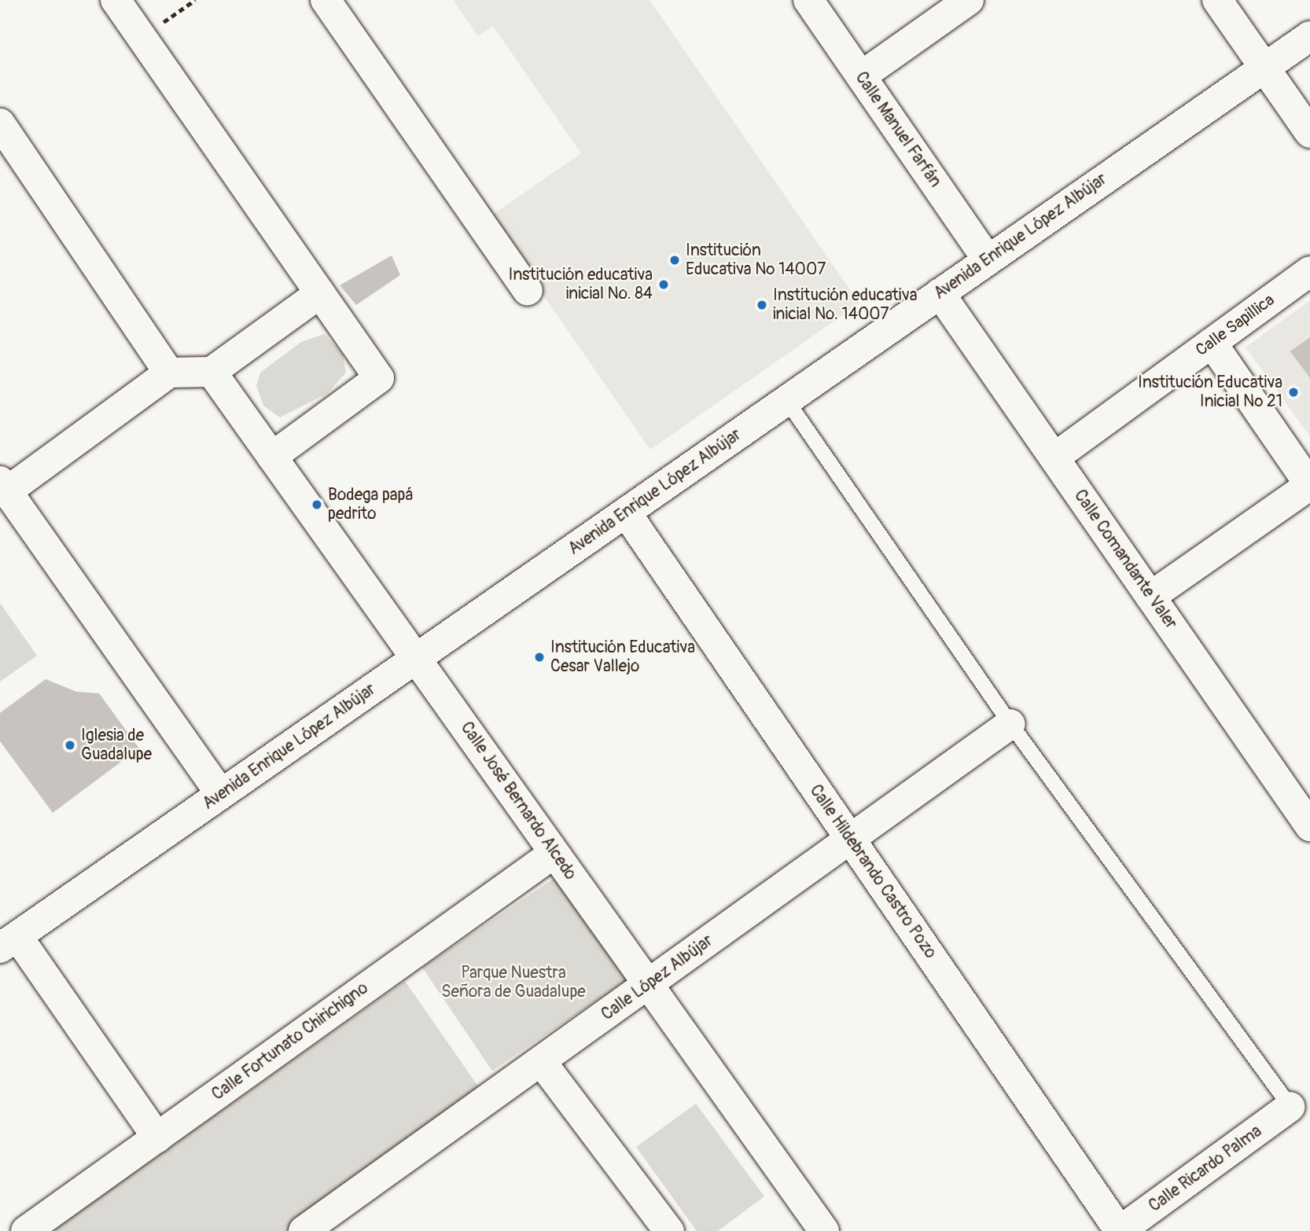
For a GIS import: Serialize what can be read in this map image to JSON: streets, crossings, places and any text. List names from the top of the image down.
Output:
{
  "streets": {
    "street": [
      "Calle Manuel Farfán",
      "Avenida Enrique López Albújar",
      "Calle Sapillica",
      "Calle Comandante Valer",
      "Calle José Bernardo Alcedo",
      "Calle Hildebrando Castro Pozo",
      "Calle López Albújar",
      "Calle Fortunato Chirichigno",
      "Calle Ricardo Palma"
    ]
  },
  "crossings": [
    ["Calle Manuel Farfán", "Avenida Enrique López Albújar"],
    ["Avenida Enrique López Albújar", "Calle Comandante Valer"],
    ["Avenida Enrique López Albújar", "Calle José Bernardo Alcedo"],
    ["Avenida Enrique López Albújar", "Calle Hildebrando Castro Pozo"],
    ["Calle Sapillica", "Calle Comandante Valer"],
    ["Calle José Bernardo Alcedo", "Calle López Albújar"],
    ["Calle José Bernardo Alcedo", "Calle Fortunato Chirichigno"],
    ["Calle Hildebrando Castro Pozo", "Calle López Albújar"],
    ["Calle Hildebrando Castro Pozo", "Calle Ricardo Palma"]
  ],
  "parks": ["Parque Nuestra Señora de Guadalupe"],
  "places": [
    "Institución Educativa Nº 14007",
    "Institución educativa inicial No. 84",
    "Institución educativa inicial No. 14007",
    "Institución Educativa Inicial Nº 21",
    "Bodega papá pedrito",
    "Institución Educativa Cesar Vallejo",
    "Iglesia de Guadalupe"
  ]
}
